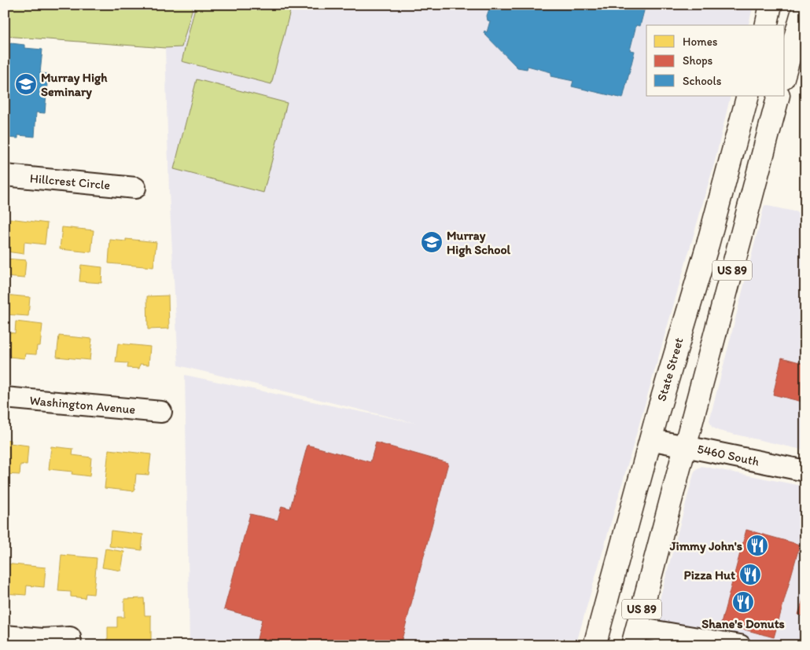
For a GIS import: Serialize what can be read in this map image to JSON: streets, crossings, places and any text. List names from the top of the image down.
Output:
{
  "streets": {
    "main road": ["US 89", "State Street"],
    "street": ["Hillcrest Circle", "Washington Avenue", "5460 South"]
  },
  "crossings": [
    ["US 89", "5460 South"],
    ["State Street", "5460 South"]
  ],
  "places": {
    "school or university": ["Murray High Seminary", "Murray High School"],
    "restaurant": ["Jimmy John's", "Pizza Hut", "Shane's Donuts"]
  },
  "legend": ["Homes", "Shops", "Schools"]
}
